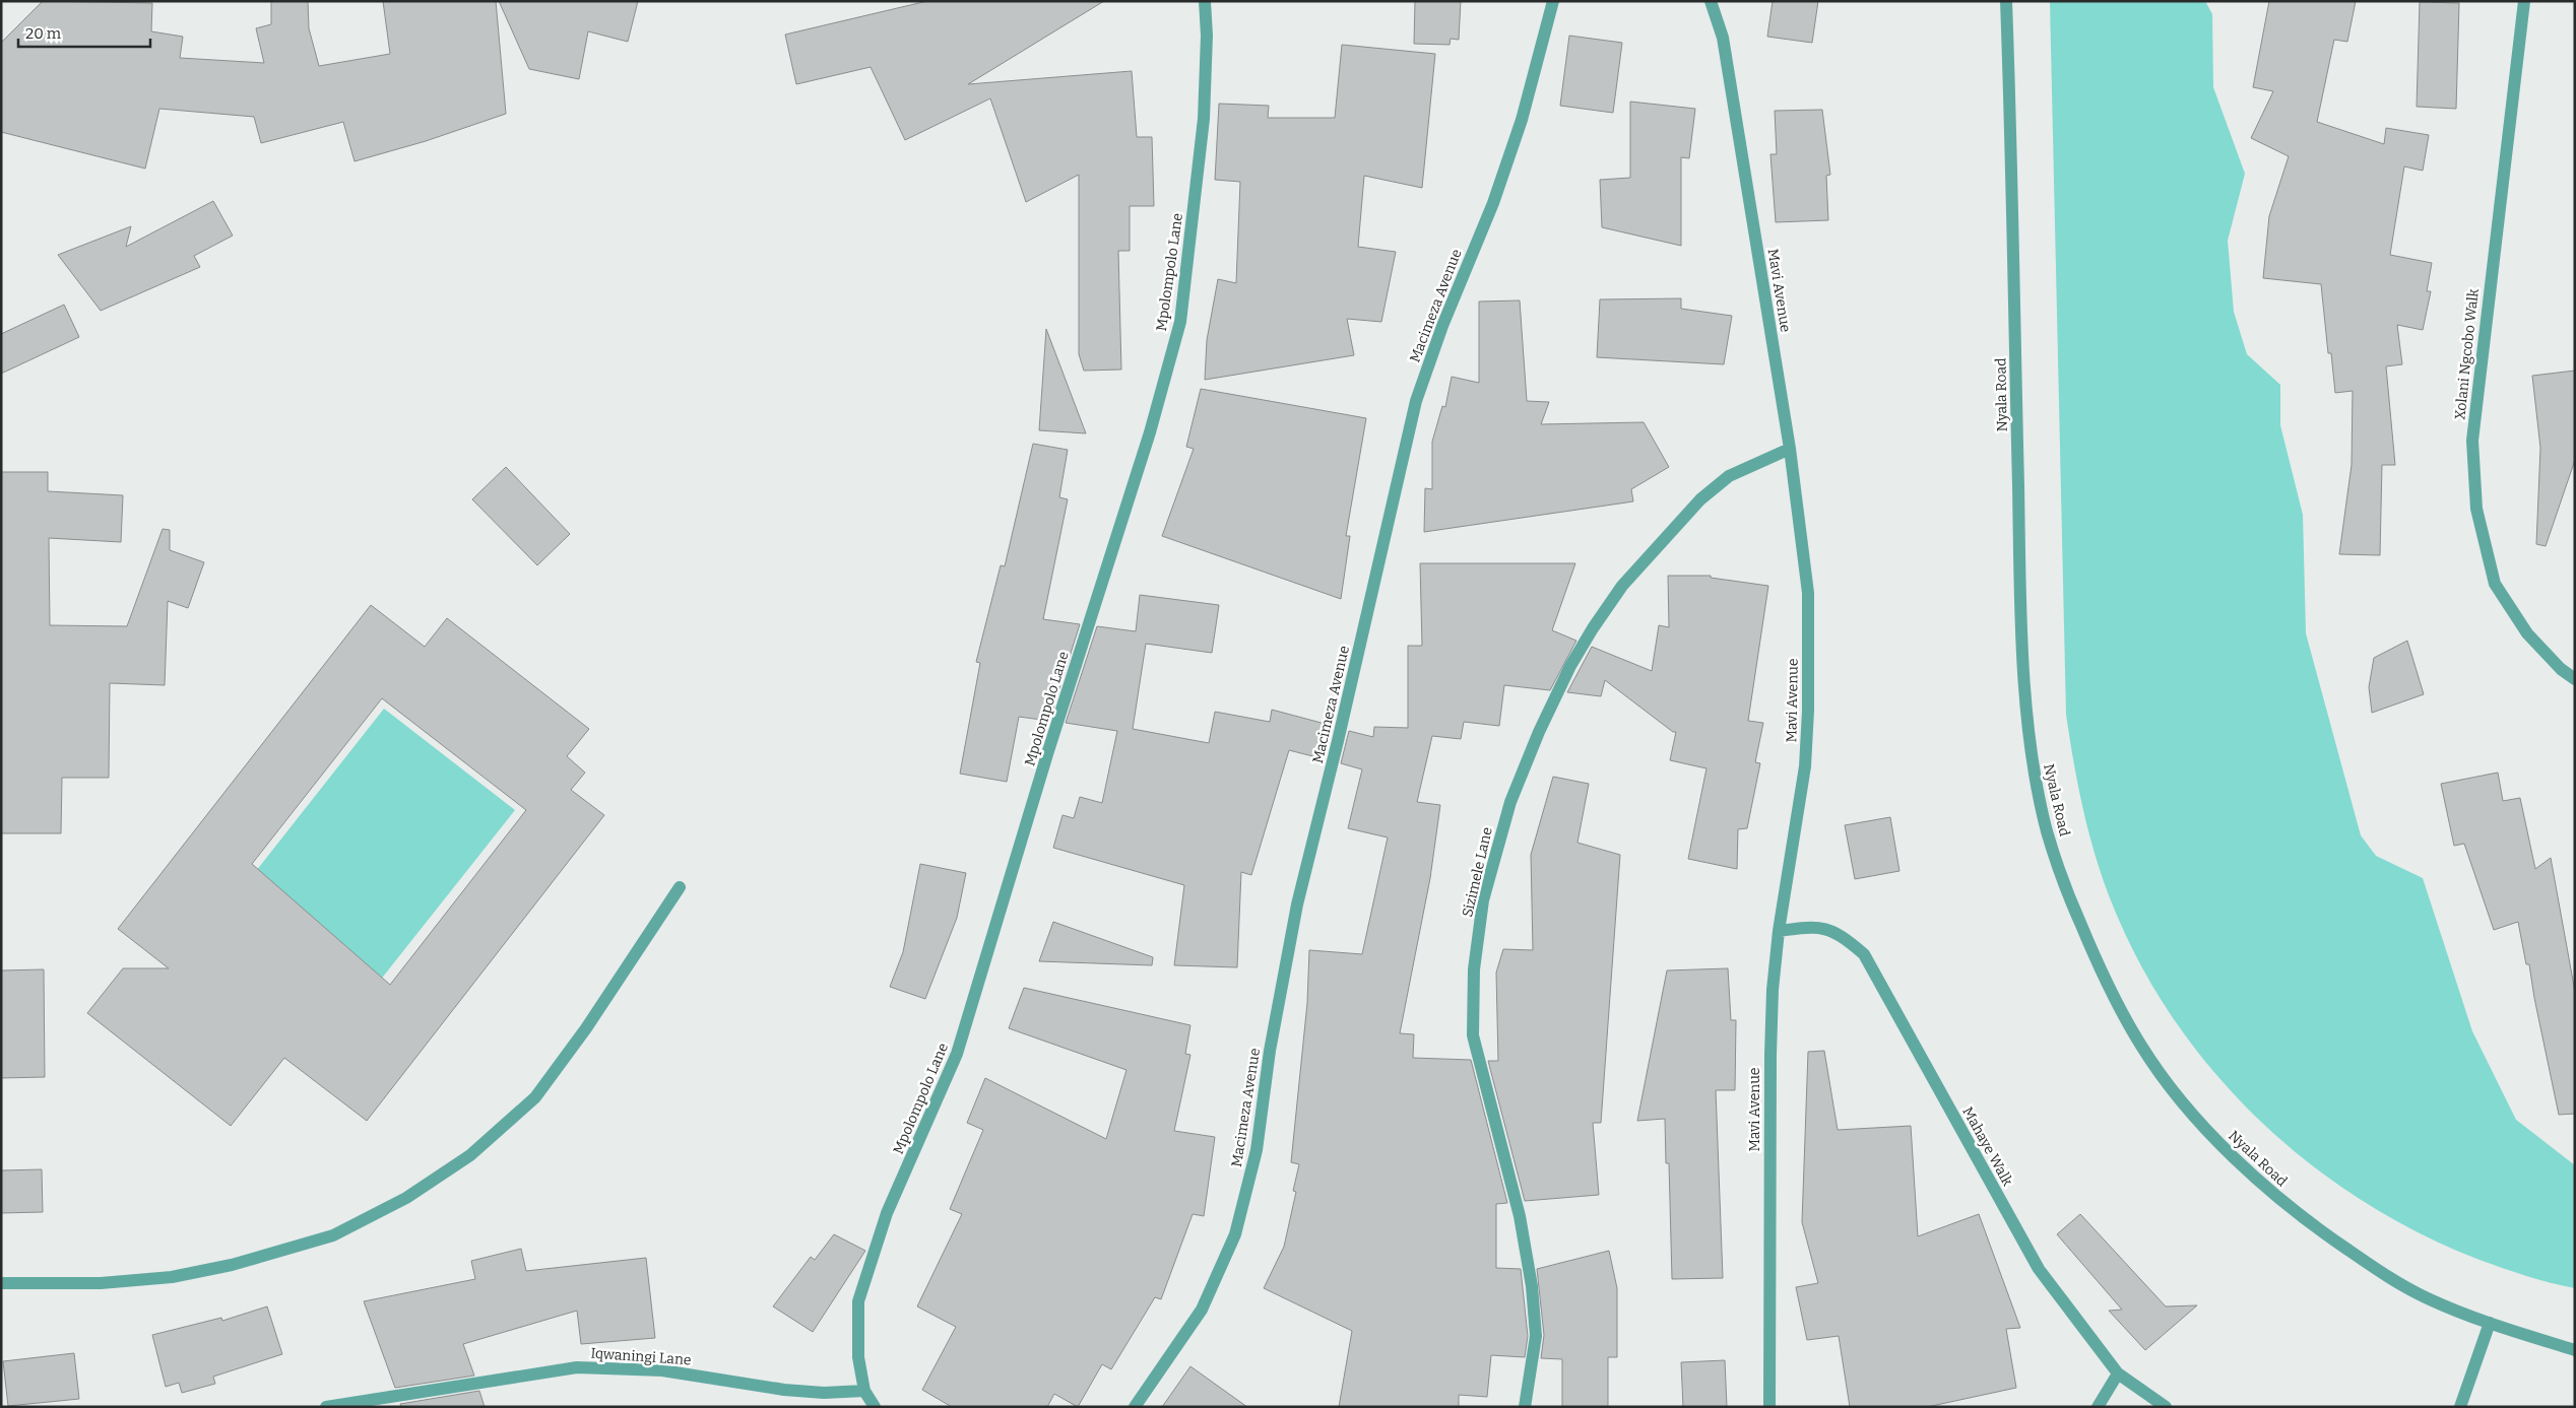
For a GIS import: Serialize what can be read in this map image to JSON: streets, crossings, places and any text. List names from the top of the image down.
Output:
{
  "streets": {
    "street": [
      "Mpolompolo Lane",
      "Mavi Avenue",
      "Macimeza Avenue",
      "Xolani Ngcobo Walk",
      "Nyala Road",
      "Sizimele Lane",
      "Mahaye Walk",
      "Iqwaningi Lane"
    ]
  },
  "crossings": [
    ["Mpolompolo Lane", "Iqwaningi Lane"],
    ["Mavi Avenue", "Sizimele Lane"],
    ["Mavi Avenue", "Mahaye Walk"]
  ],
  "scale_bar": "20 m"
}
